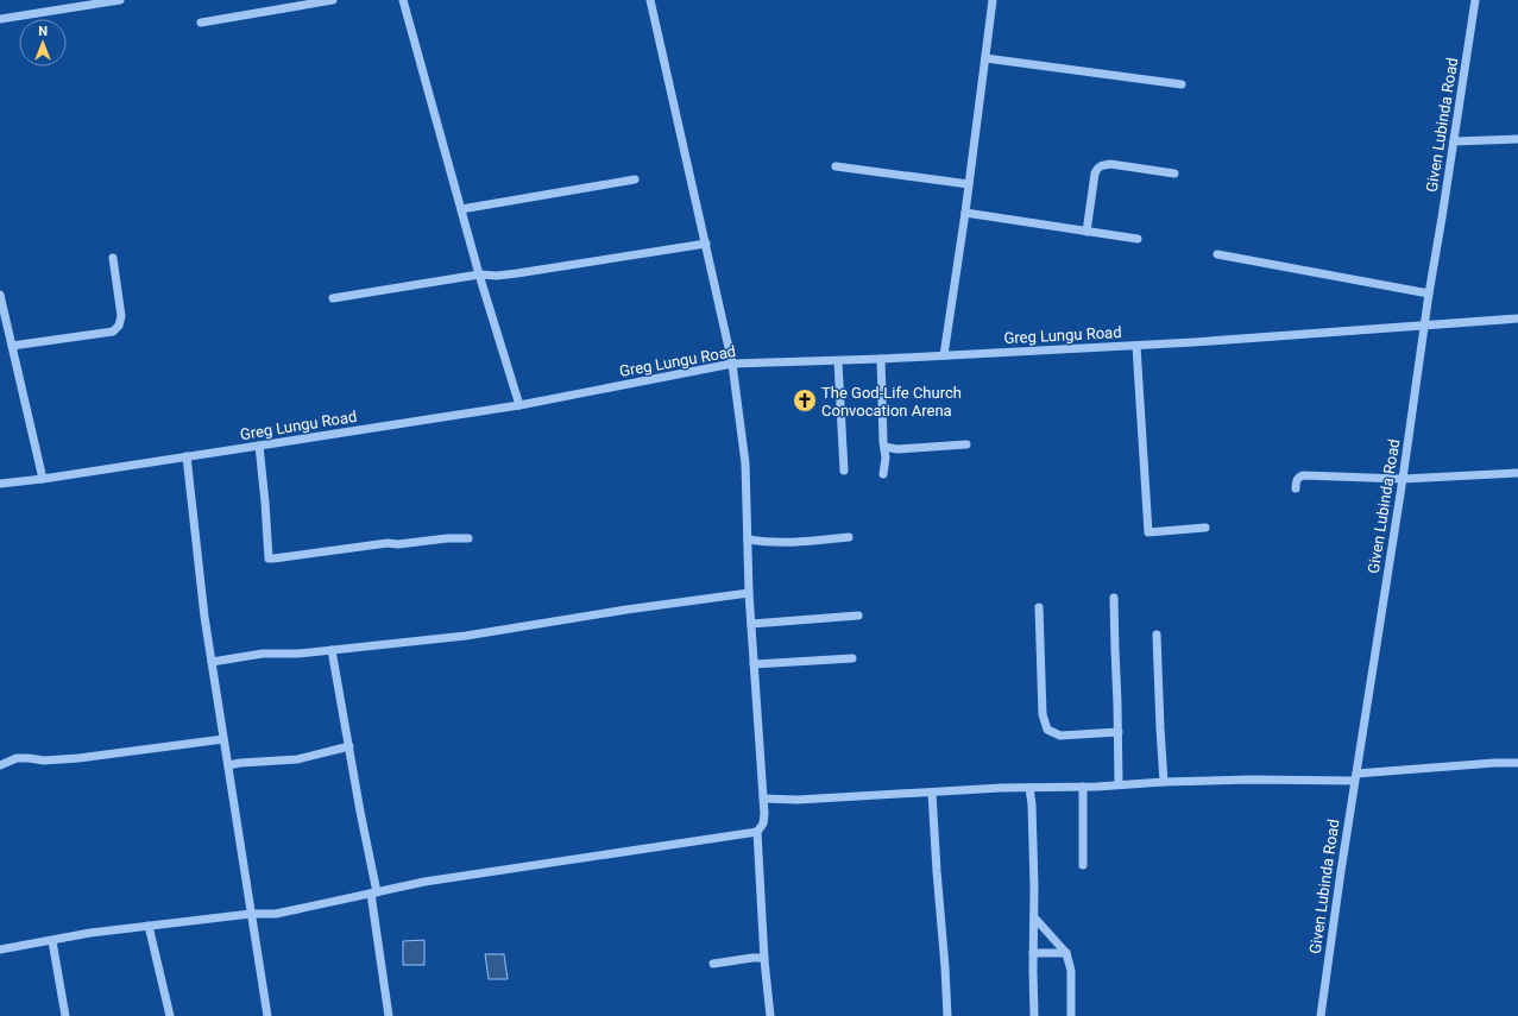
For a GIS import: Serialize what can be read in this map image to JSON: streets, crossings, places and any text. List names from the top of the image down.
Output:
{
  "streets": {
    "street": ["Given Lubinda Road", "Greg Lungu Road"]
  },
  "crossings": [
    ["Given Lubinda Road", "Greg Lungu Road"]
  ],
  "places": {
    "church": ["The God-Life Church Convocation Arena"]
  },
  "north": "top"
}
